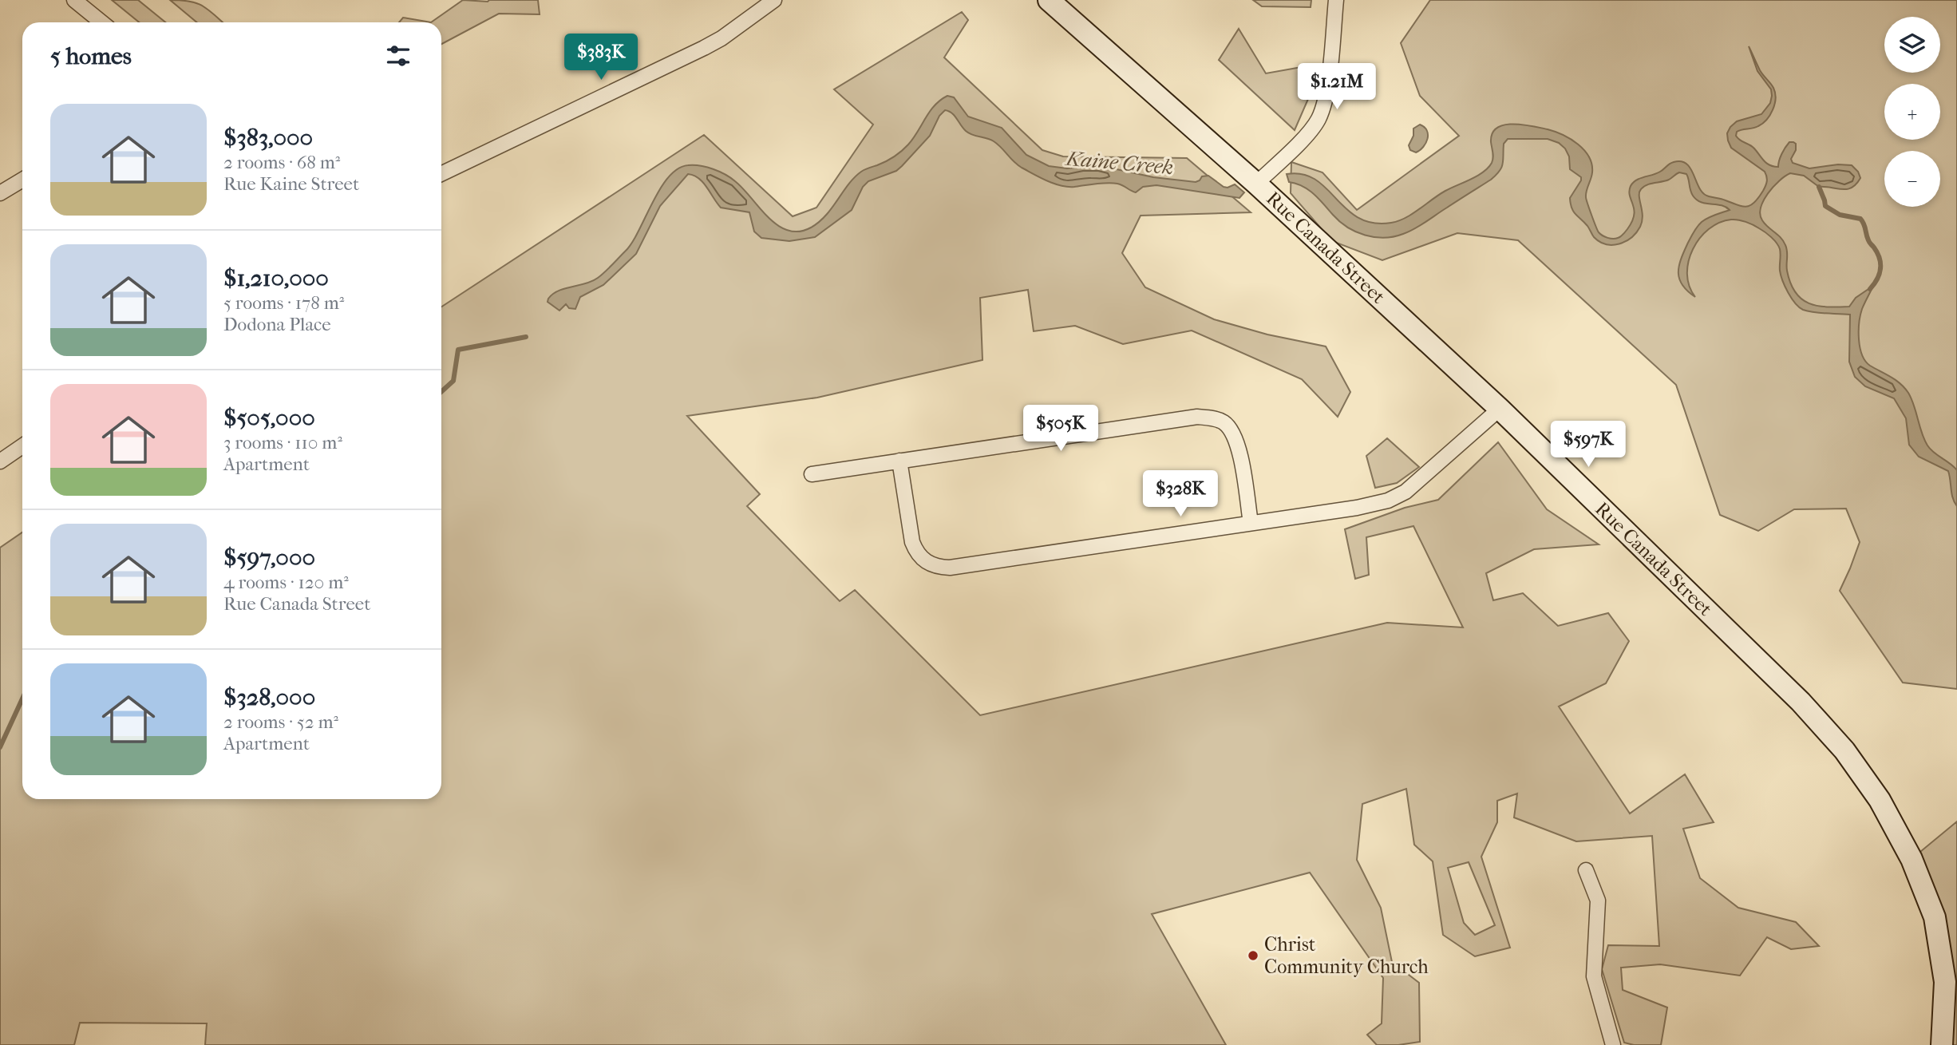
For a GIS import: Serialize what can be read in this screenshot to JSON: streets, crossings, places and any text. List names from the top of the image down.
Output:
{
  "streets": {
    "main road": ["Rue Canada Street"]
  },
  "water": ["Kaine Creek"],
  "places": ["Christ Community Church"],
  "page": {
    "map_buttons": ["+", "−"],
    "heading": "5 homes",
    "price": [
      "$383K",
      "$1.21M",
      "$505K",
      "$597K",
      "$328K"
    ],
    "list": [
      {
        "name": "$383,000",
        "note": "2 rooms · 68 m² · Rue Kaine Street"
      },
      {
        "name": "$1,210,000",
        "note": "5 rooms · 178 m² · Dodona Place"
      },
      {
        "name": "$505,000",
        "note": "3 rooms · 110 m² · Apartment"
      },
      {
        "name": "$597,000",
        "note": "4 rooms · 120 m² · Rue Canada Street"
      },
      {
        "name": "$328,000",
        "note": "2 rooms · 52 m² · Apartment"
      }
    ]
  }
}
